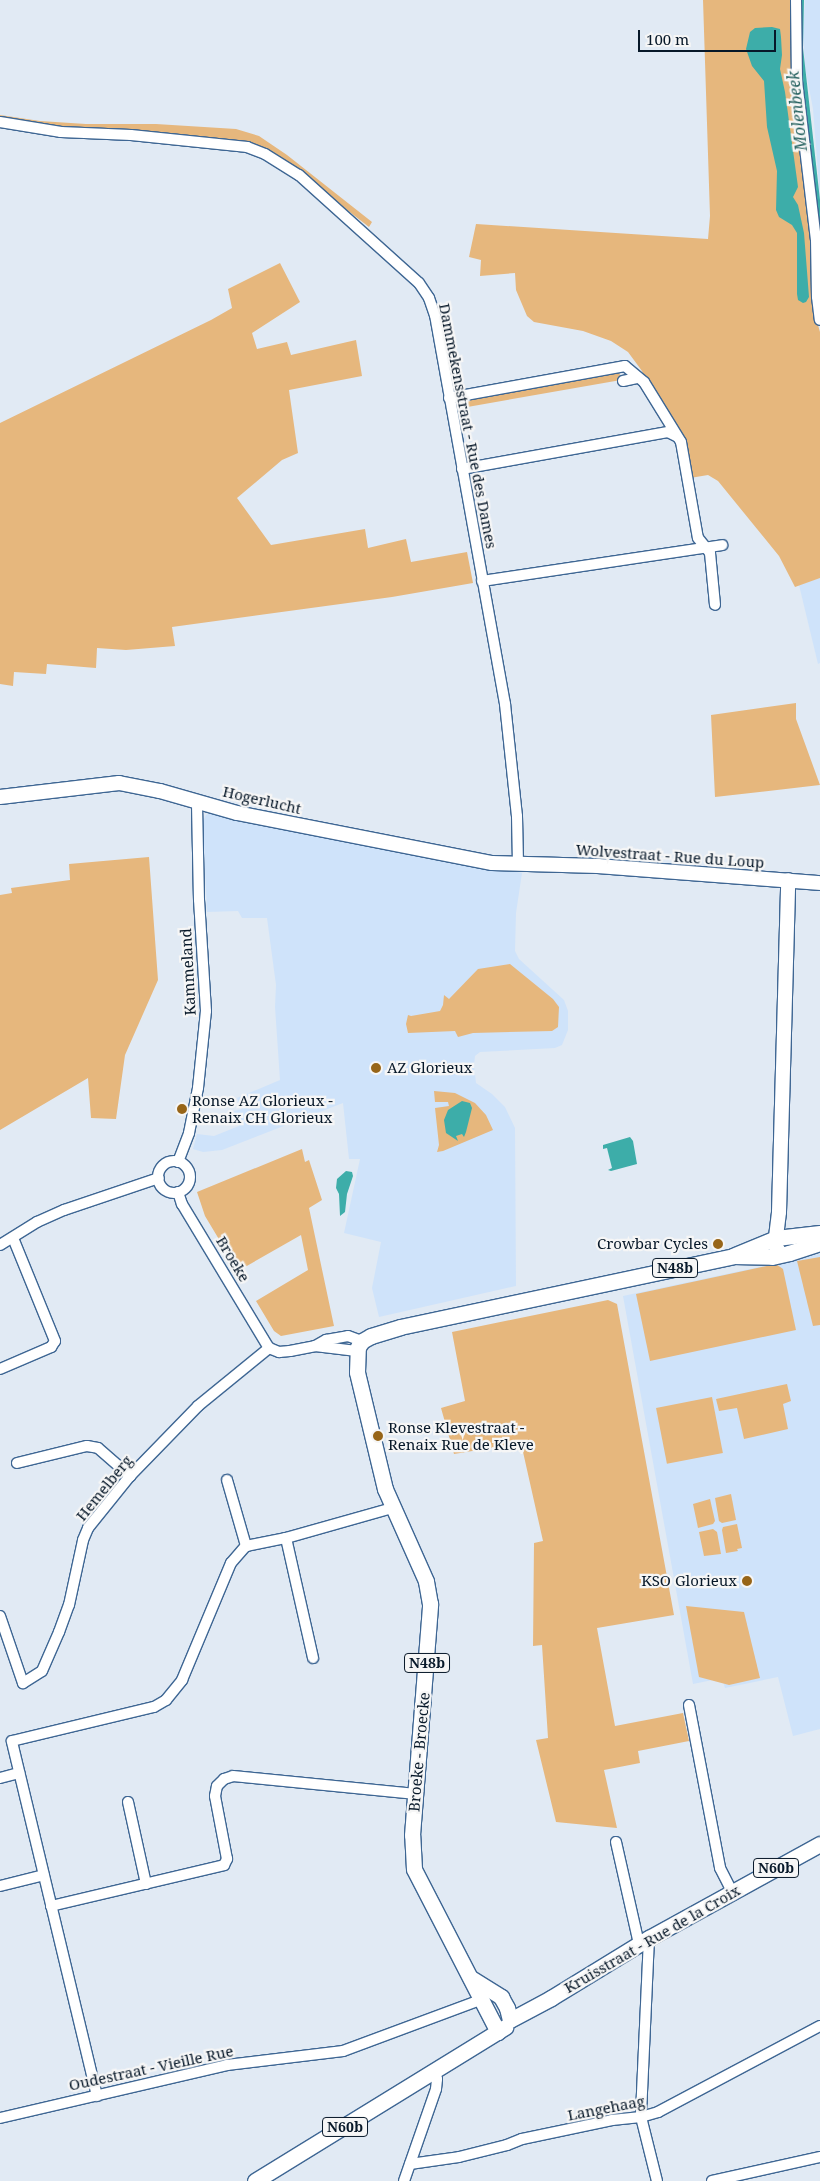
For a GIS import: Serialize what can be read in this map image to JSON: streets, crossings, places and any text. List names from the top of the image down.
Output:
{
  "streets": {
    "main road": [
      "N48b",
      "Broeke - Broecke",
      "N60b",
      "Kruisstraat - Rue de la Croix"
    ],
    "street": [
      "Dammekensstraat - Rue des Dames",
      "Hogerlucht",
      "Wolvestraat - Rue du Loup",
      "Kammeland",
      "Broeke",
      "Hemelberg",
      "Oudestraat - Vieille Rue",
      "Langehaag"
    ]
  },
  "crossings": [
    ["Dammekensstraat - Rue des Dames", "Hogerlucht"],
    ["Dammekensstraat - Rue des Dames", "Wolvestraat - Rue du Loup"],
    ["Hogerlucht", "Wolvestraat - Rue du Loup"],
    ["Hogerlucht", "Kammeland"],
    ["Kammeland", "Broeke"],
    ["Broeke", "Hemelberg"],
    ["N48b", "Broeke - Broecke"],
    ["Broeke - Broecke", "N60b"],
    ["Broeke - Broecke", "Kruisstraat - Rue de la Croix"],
    ["Broeke - Broecke", "Oudestraat - Vieille Rue"],
    ["N60b", "Kruisstraat - Rue de la Croix"]
  ],
  "water": ["Molenbeek"],
  "places": [
    "AZ Glorieux",
    "Ronse AZ Glorieux - Renaix CH Glorieux",
    "Crowbar Cycles",
    "Ronse Klevestraat - Renaix Rue de Kleve",
    "KSO Glorieux"
  ],
  "scale_bar": "100 m"
}
